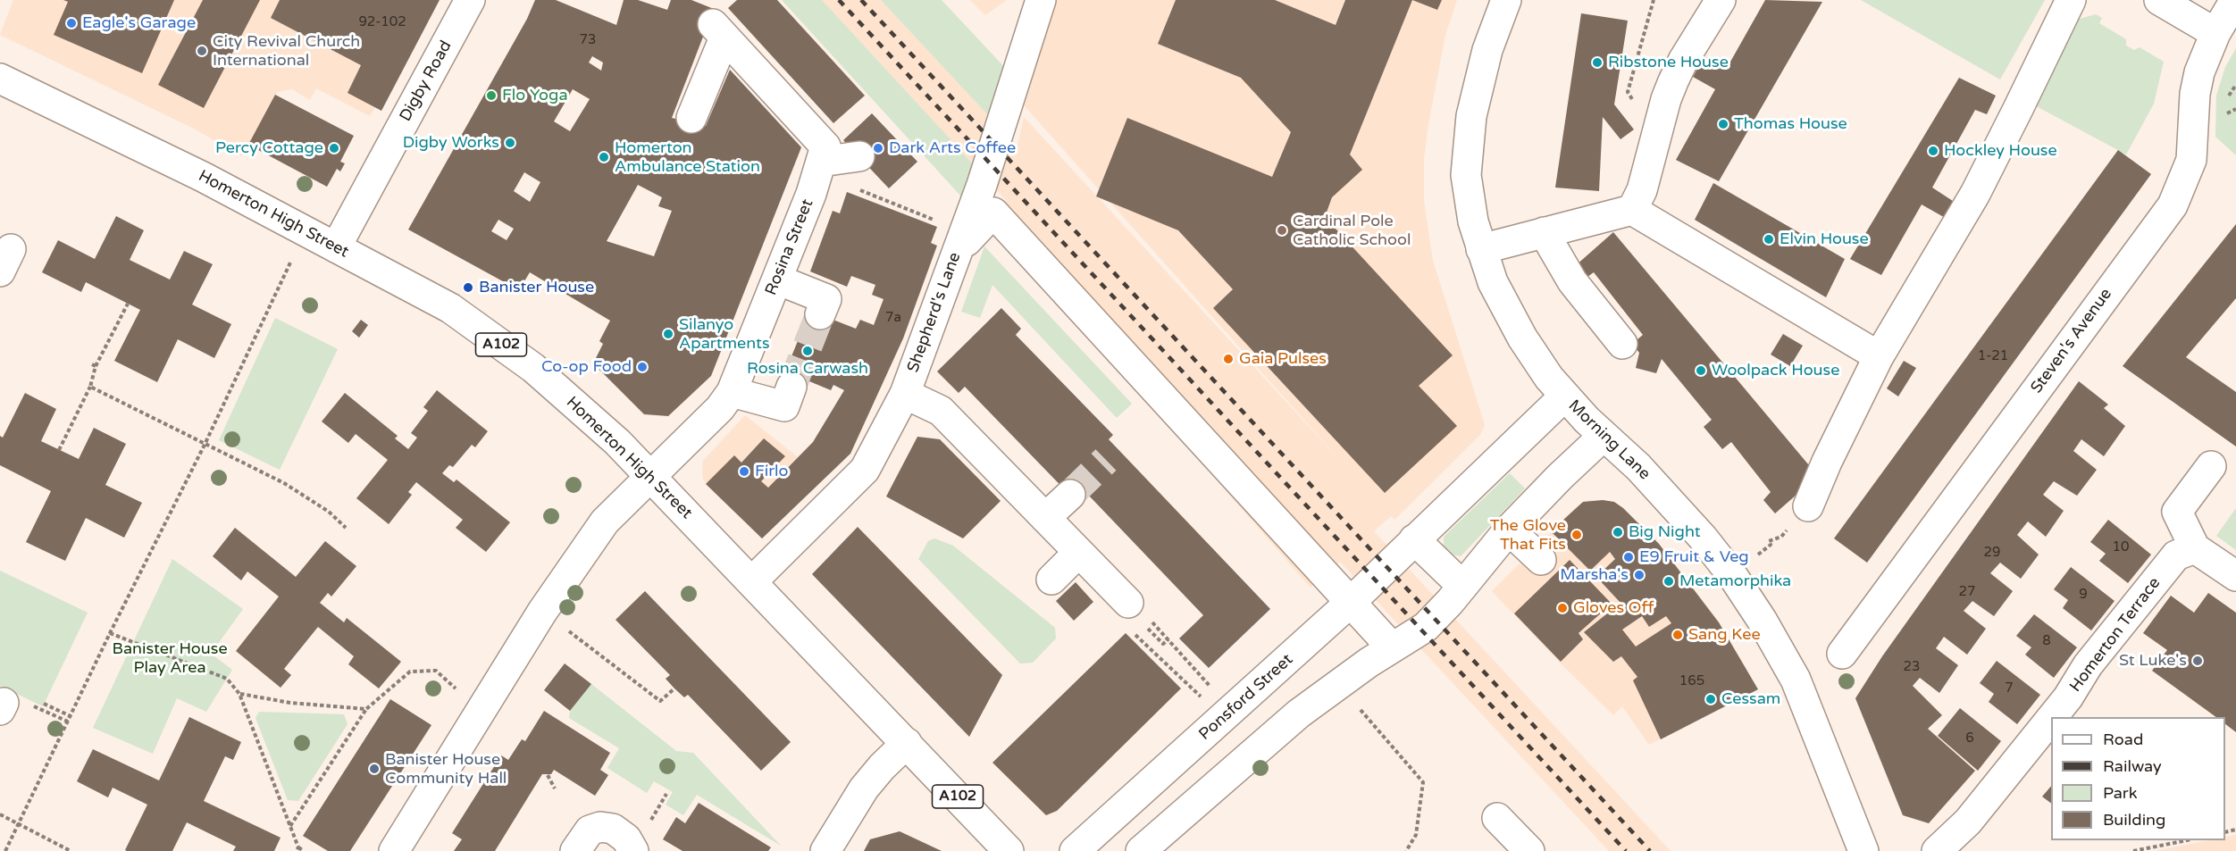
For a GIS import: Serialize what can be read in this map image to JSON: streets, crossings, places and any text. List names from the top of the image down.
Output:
{
  "streets": {
    "main road": [
      "Digby Road",
      "Homerton High Street",
      "Rosina Street",
      "Shepherd's Lane",
      "Steven's Avenue",
      "A102",
      "Morning Lane",
      "Homerton Terrace",
      "Ponsford Street"
    ]
  },
  "crossings": [
    ["Digby Road", "Homerton High Street"],
    ["Homerton High Street", "Rosina Street"],
    ["Homerton High Street", "Shepherd's Lane"],
    ["Morning Lane", "Ponsford Street"]
  ],
  "parks": ["Banister House Play Area"],
  "places": [
    "Eagle's Garage",
    "City Revival Church International",
    "Ribstone House",
    "Flo Yoga",
    "Thomas House",
    "Digby Works",
    "Percy Cottage",
    "Dark Arts Coffee",
    "Hockley House",
    "Homerton Ambulance Station",
    "Cardinal Pole Catholic School",
    "Elvin House",
    "Banister House",
    "Silanyo Apartments",
    "Rosina Carwash",
    "Gaia Pulses",
    "Co-op Food",
    "Woolpack House",
    "Firlo",
    "Big Night",
    "The Glove That Fits",
    "E9 Fruit & Veg",
    "Marsha's",
    "Metamorphika",
    "Gloves Off",
    "Sang Kee",
    "St Luke's",
    "Cessam",
    "Banister House Community Hall"
  ],
  "house_numbers": [
    "92-102",
    "73",
    "7a",
    "1-21",
    "10",
    "29",
    "27",
    "9",
    "8",
    "23",
    "165",
    "7",
    "6"
  ],
  "legend": [
    "Road",
    "Railway",
    "Park",
    "Building"
  ]
}
